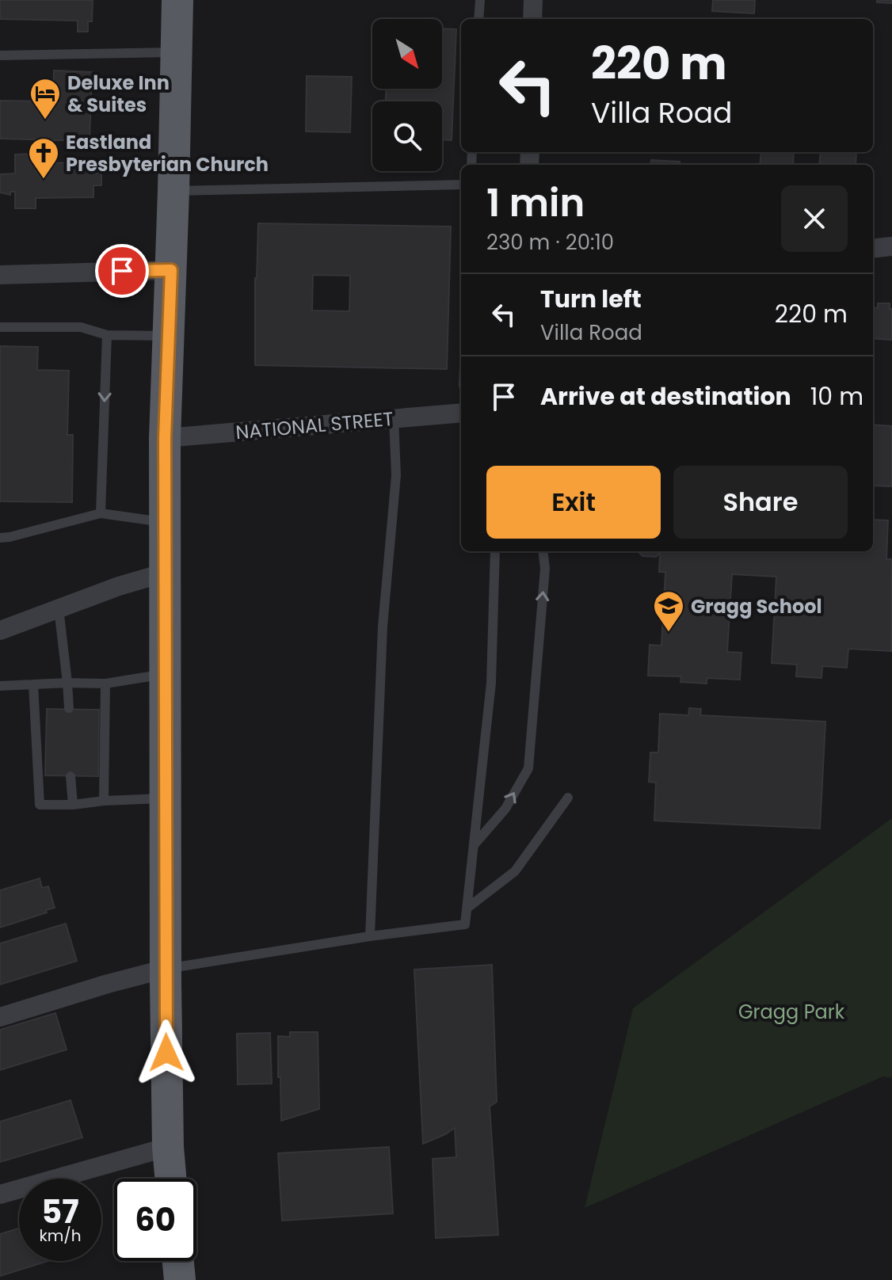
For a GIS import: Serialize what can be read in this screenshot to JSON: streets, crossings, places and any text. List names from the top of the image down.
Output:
{
  "streets": {
    "street": ["NATIONAL STREET"]
  },
  "parks": ["Gragg Park"],
  "places": {
    "hotel": ["Deluxe Inn & Suites"],
    "church": ["Eastland Presbyterian Church"],
    "school or university": ["Gragg School"]
  },
  "north": "bottom right",
  "page": {
    "turn": ["220 m", "Villa Road"],
    "heading": ["1 min", "230 m · 20:10"],
    "list": [
      {
        "name": "Turn left",
        "note": "Villa Road",
        "value": "220 m"
      },
      {
        "name": "Arrive at destination",
        "value": "10 m"
      }
    ],
    "buttons": ["Exit", "Share"],
    "speed": "57 km/h",
    "limit": "60"
  }
}
